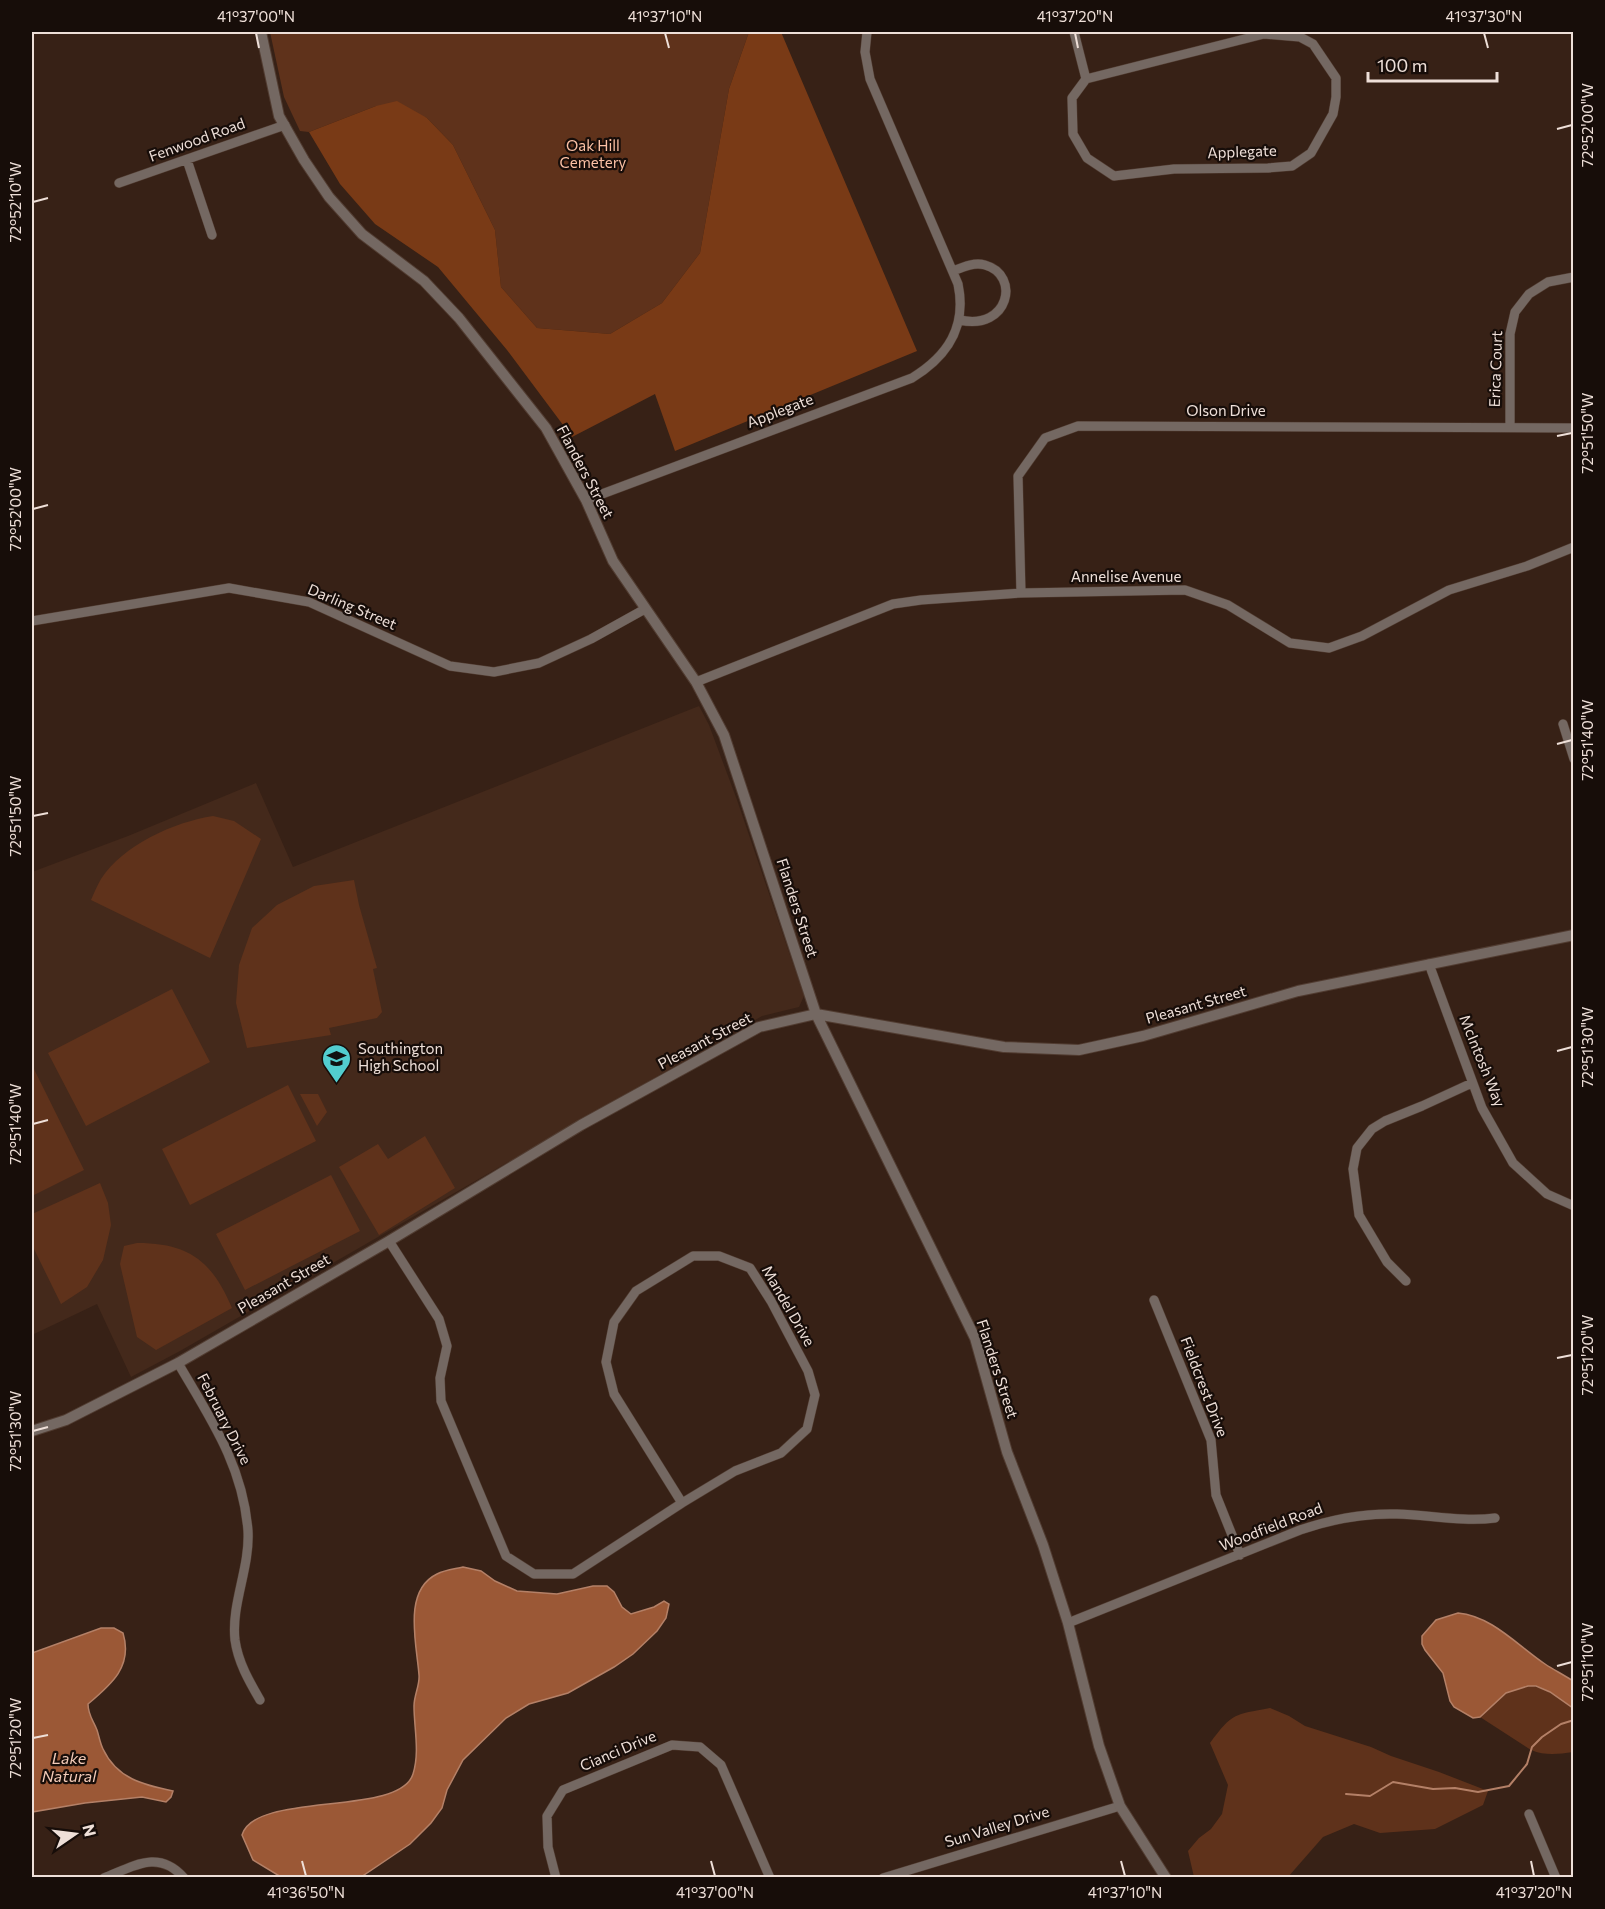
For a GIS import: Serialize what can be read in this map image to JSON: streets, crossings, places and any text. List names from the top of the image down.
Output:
{
  "streets": {
    "street": [
      "Fenwood Road",
      "Applegate",
      "Erica Court",
      "Olson Drive",
      "Flanders Street",
      "Annelise Avenue",
      "Darling Street",
      "Pleasant Street",
      "McIntosh Way",
      "Mandel Drive",
      "Fieldcrest Drive",
      "February Drive",
      "Woodfield Road",
      "Cianci Drive",
      "Sun Valley Drive"
    ]
  },
  "crossings": [
    ["Fenwood Road", "Flanders Street"],
    ["Applegate", "Flanders Street"],
    ["Erica Court", "Olson Drive"],
    ["Olson Drive", "Annelise Avenue"],
    ["Flanders Street", "Annelise Avenue"],
    ["Flanders Street", "Darling Street"],
    ["Flanders Street", "Pleasant Street"],
    ["Flanders Street", "Woodfield Road"],
    ["Flanders Street", "Sun Valley Drive"],
    ["Pleasant Street", "McIntosh Way"],
    ["Pleasant Street", "Mandel Drive"],
    ["Pleasant Street", "February Drive"],
    ["Fieldcrest Drive", "Woodfield Road"]
  ],
  "water": ["Lake Natural"],
  "parks": ["Oak Hill Cemetery"],
  "places": {
    "school or university": ["Southington High School"]
  },
  "scale_bar": "100 m",
  "north": "right",
  "coordinates": [
    "41°37'00\"N",
    "41°37'10\"N",
    "41°37'20\"N",
    "41°37'30\"N",
    "72°52'00\"W",
    "72°52'10\"W",
    "72°51'50\"W",
    "72°51'40\"W",
    "72°51'30\"W",
    "72°51'20\"W",
    "72°51'10\"W",
    "41°36'50\"N"
  ]
}
